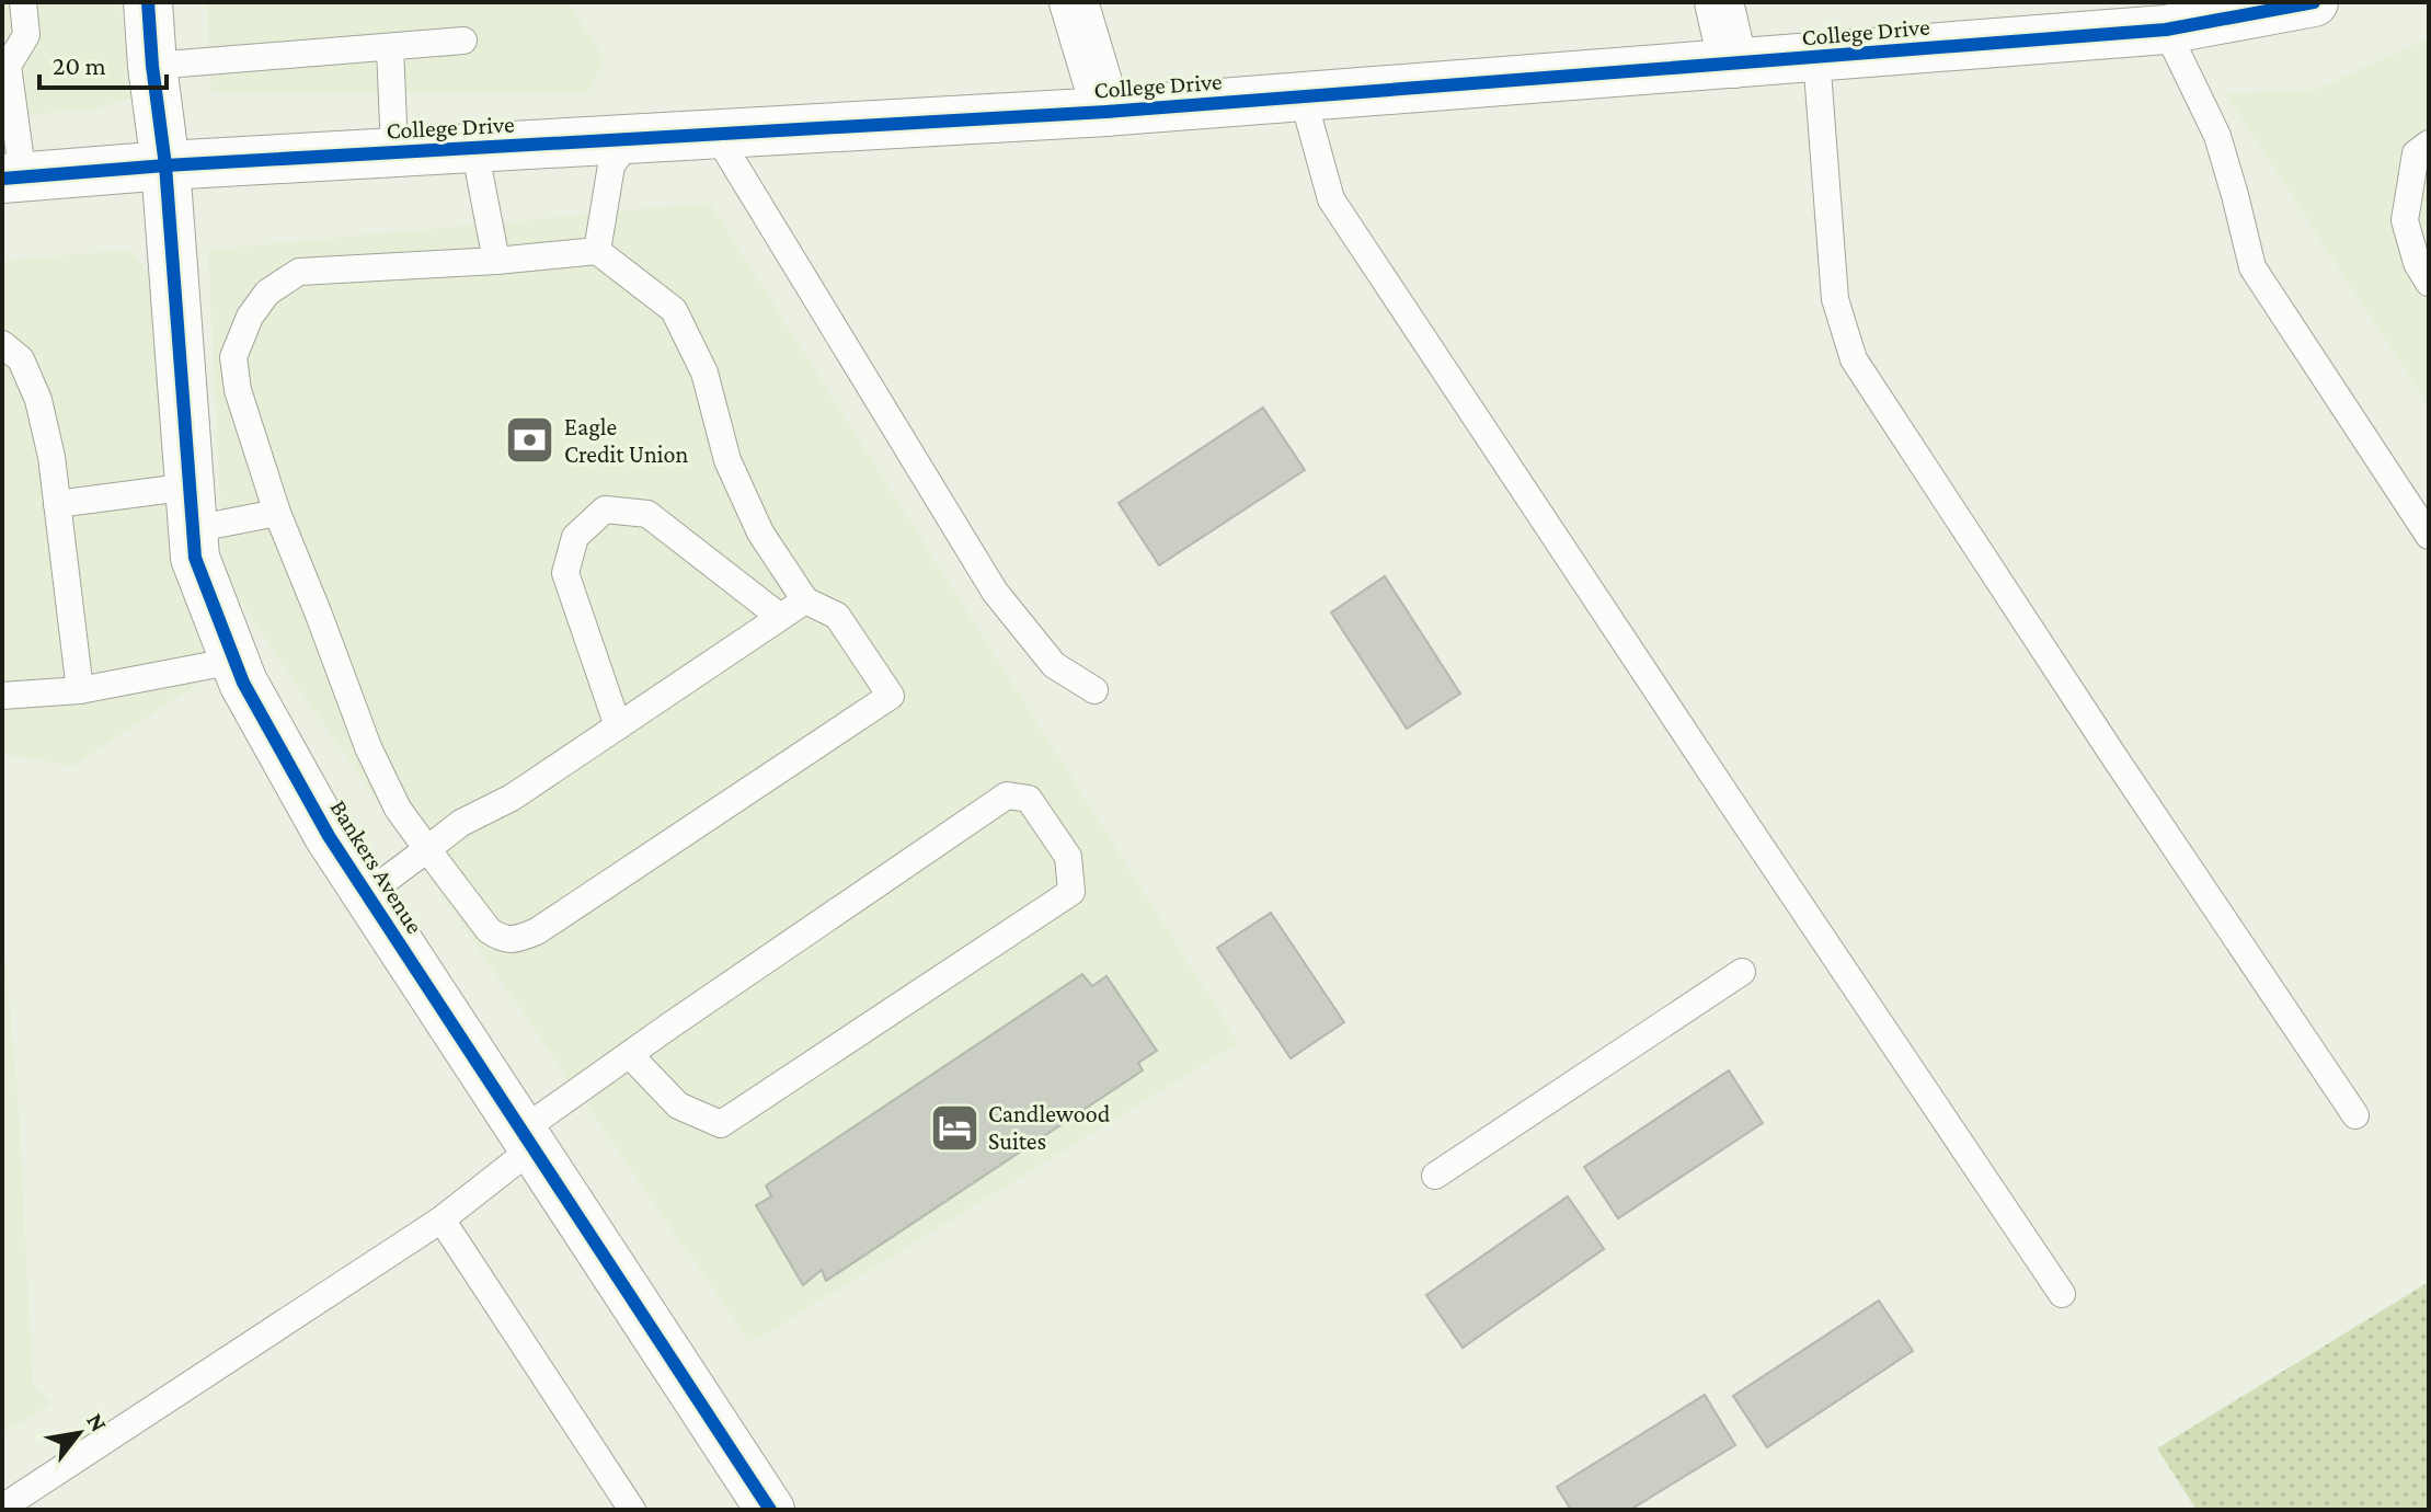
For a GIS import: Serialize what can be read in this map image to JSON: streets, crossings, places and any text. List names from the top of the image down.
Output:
{
  "streets": {
    "street": ["College Drive", "Bankers Avenue"]
  },
  "crossings": [
    ["College Drive", "Bankers Avenue"]
  ],
  "places": {
    "bank": ["Eagle Credit Union"],
    "hotel": ["Candlewood Suites"]
  },
  "scale_bar": "20 m",
  "north": "top right"
}
